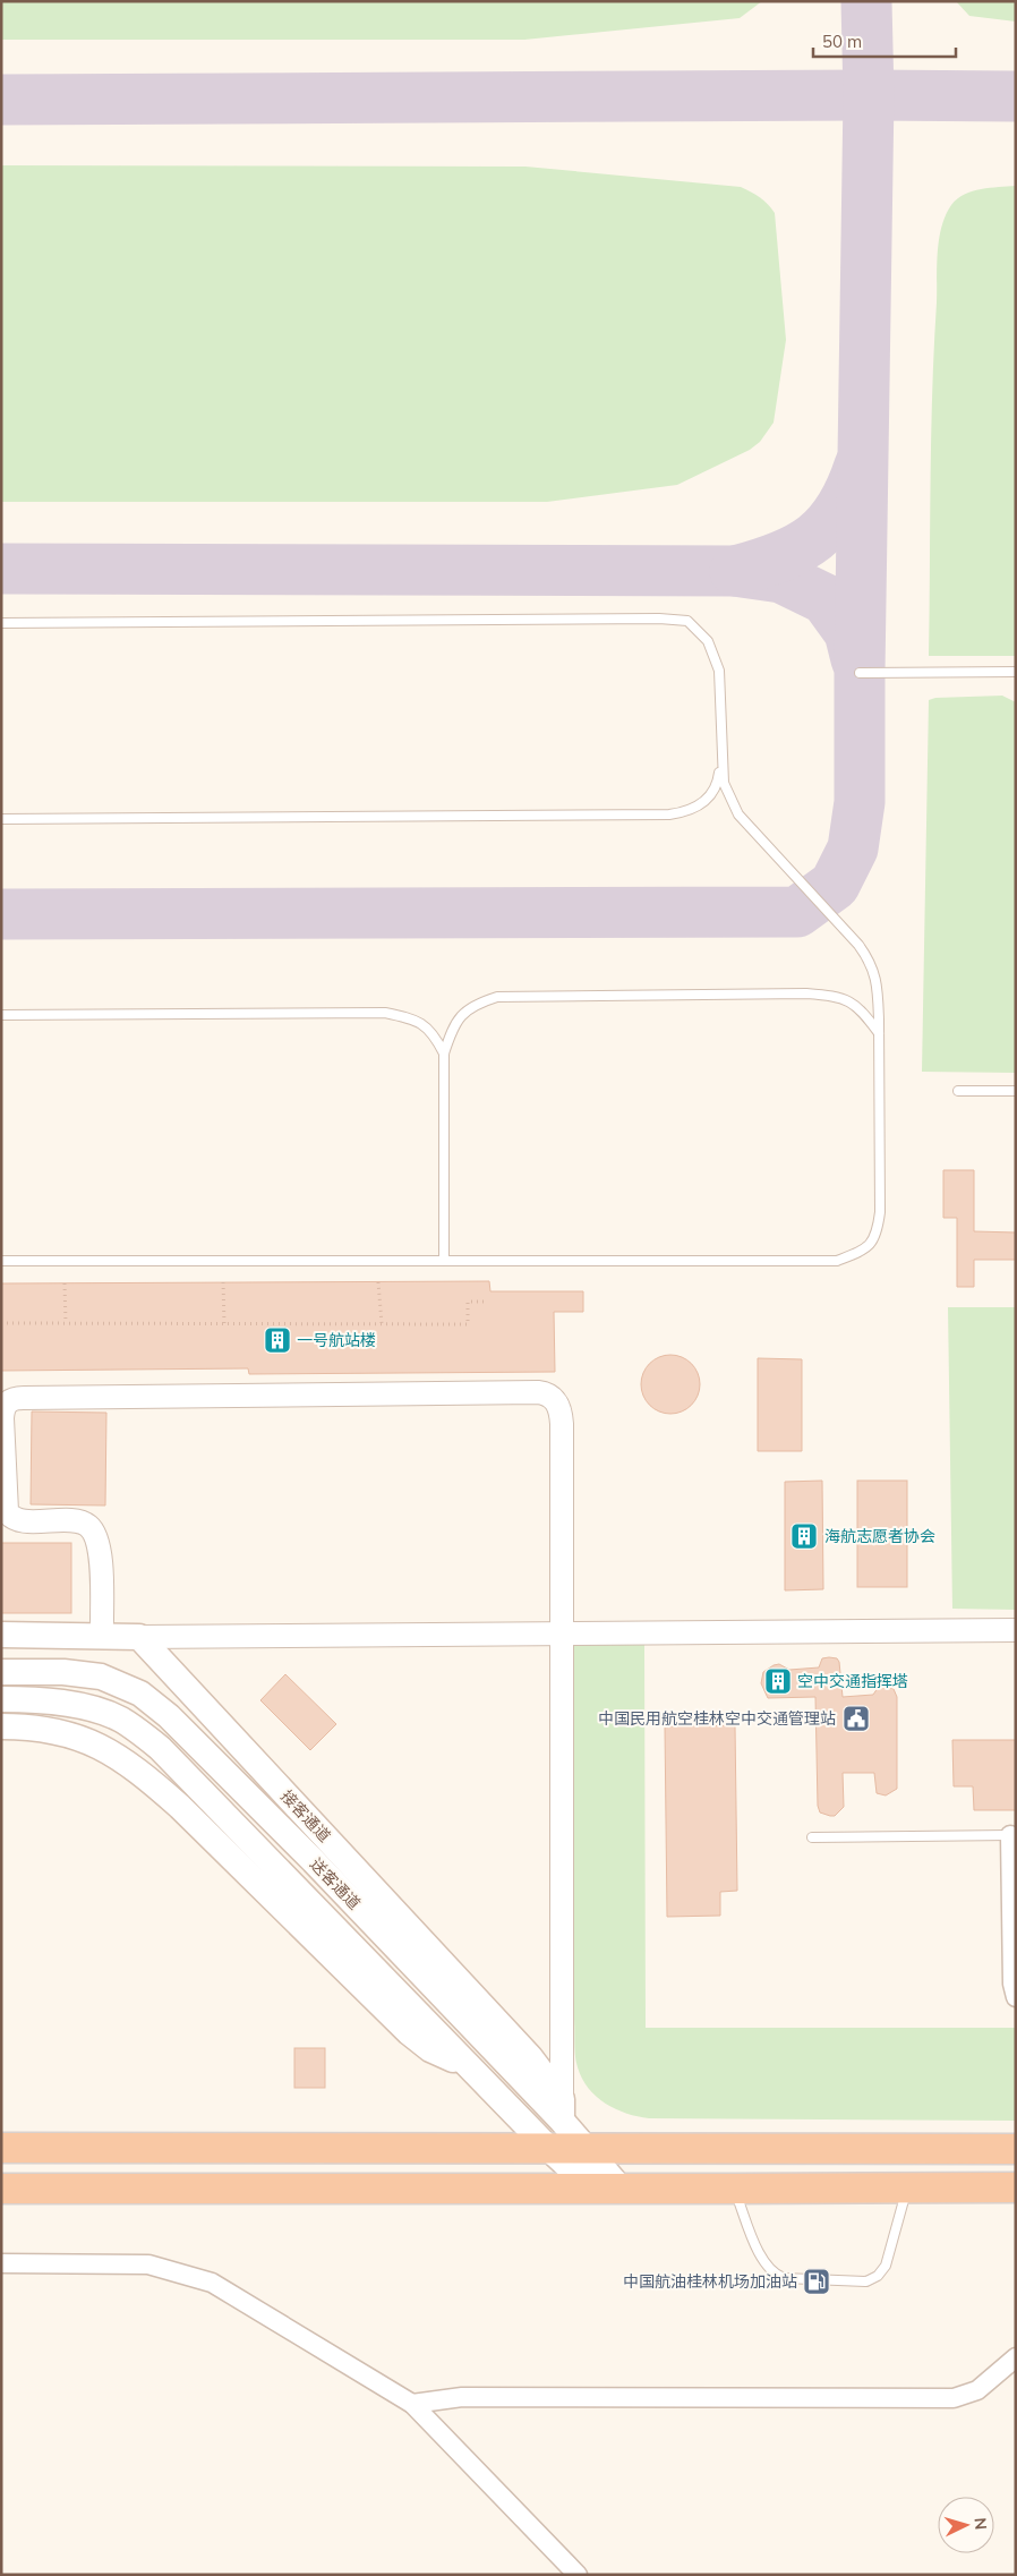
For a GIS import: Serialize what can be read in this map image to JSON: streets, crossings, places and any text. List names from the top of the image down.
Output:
{
  "streets": {
    "main road": ["接客通道", "送客通道"]
  },
  "crossings": [
    ["接客通道", "送客通道"]
  ],
  "places": {
    "building": ["一号航站楼", "海航志愿者协会", "空中交通指挥塔"],
    "public building": ["中国民用航空桂林空中交通管理站"],
    "fuel station": ["中国航油桂林机场加油站"]
  },
  "scale_bar": "50 m",
  "north": "right"
}
